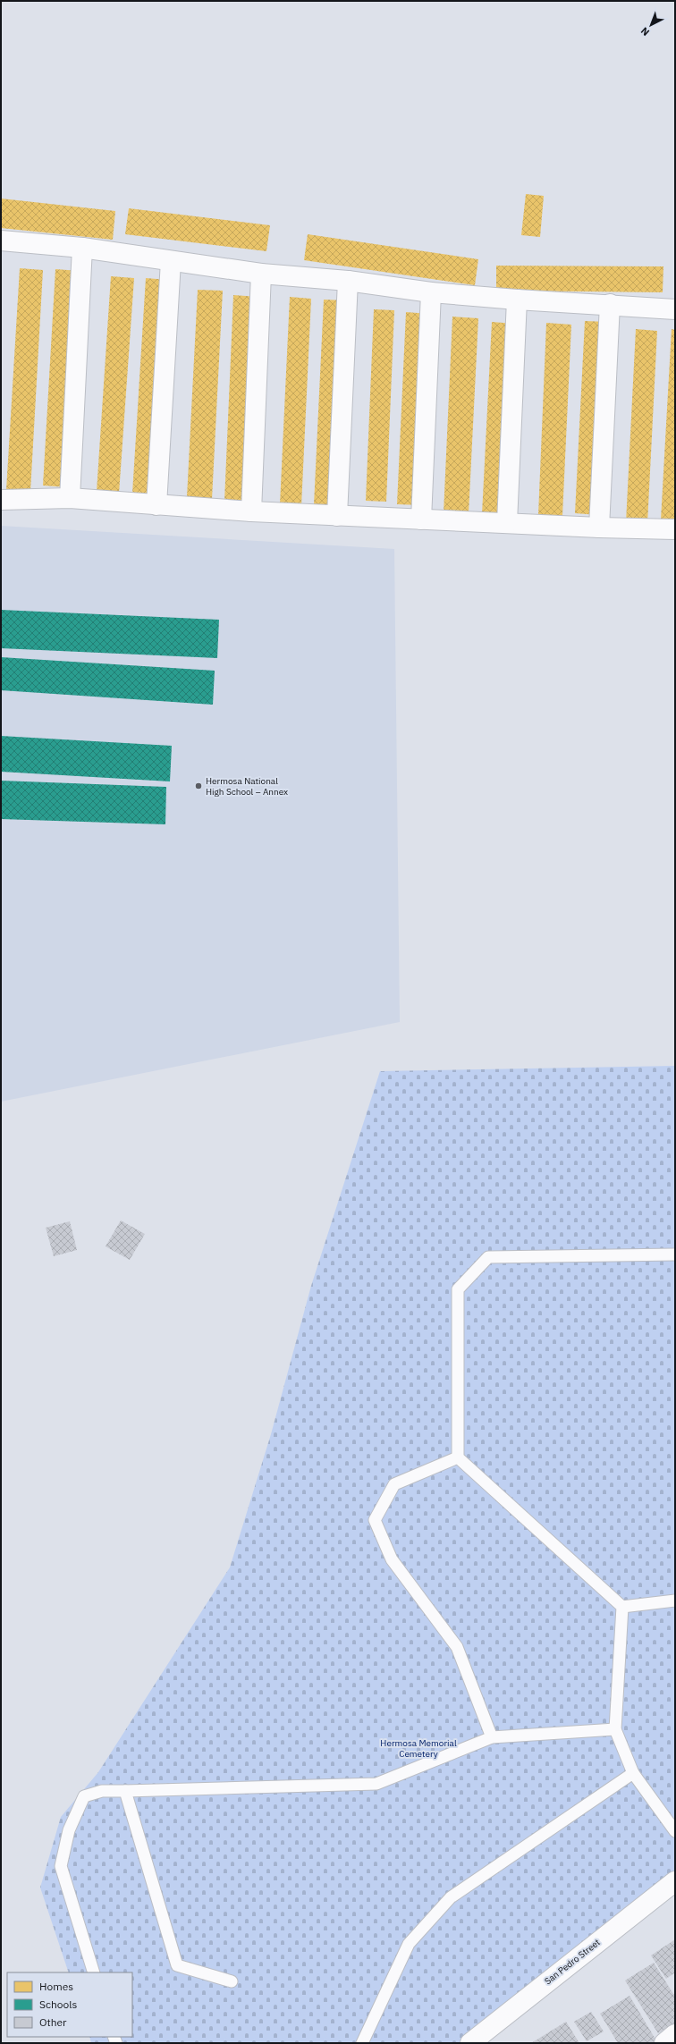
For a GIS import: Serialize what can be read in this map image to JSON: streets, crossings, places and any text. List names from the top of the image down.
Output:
{
  "streets": {
    "street": ["San Pedro Street"]
  },
  "parks": ["Hermosa Memorial Cemetery"],
  "places": ["Hermosa National High School – Annex"],
  "legend": ["Homes", "Schools", "Other"],
  "north": "bottom left"
}
